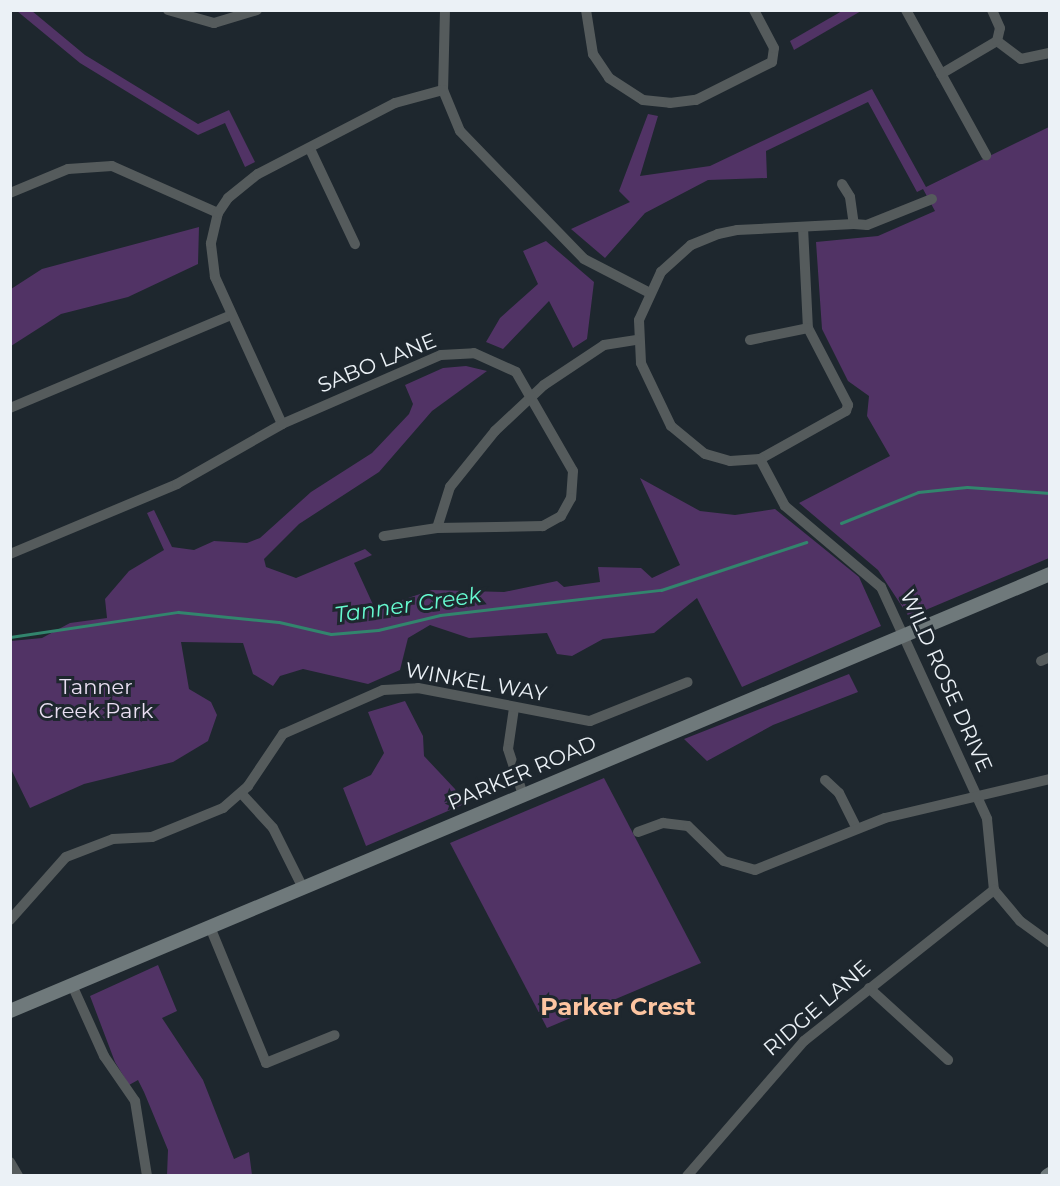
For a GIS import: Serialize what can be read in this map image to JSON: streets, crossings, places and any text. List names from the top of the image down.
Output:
{
  "streets": {
    "street": [
      "SABO LANE",
      "WILD ROSE DRIVE",
      "WINKEL WAY",
      "PARKER ROAD",
      "RIDGE LANE"
    ]
  },
  "crossings": [
    ["WILD ROSE DRIVE", "PARKER ROAD"],
    ["WILD ROSE DRIVE", "RIDGE LANE"]
  ],
  "districts": ["Parker Crest"],
  "water": ["Tanner Creek"],
  "parks": ["Tanner Creek Park"]
}
